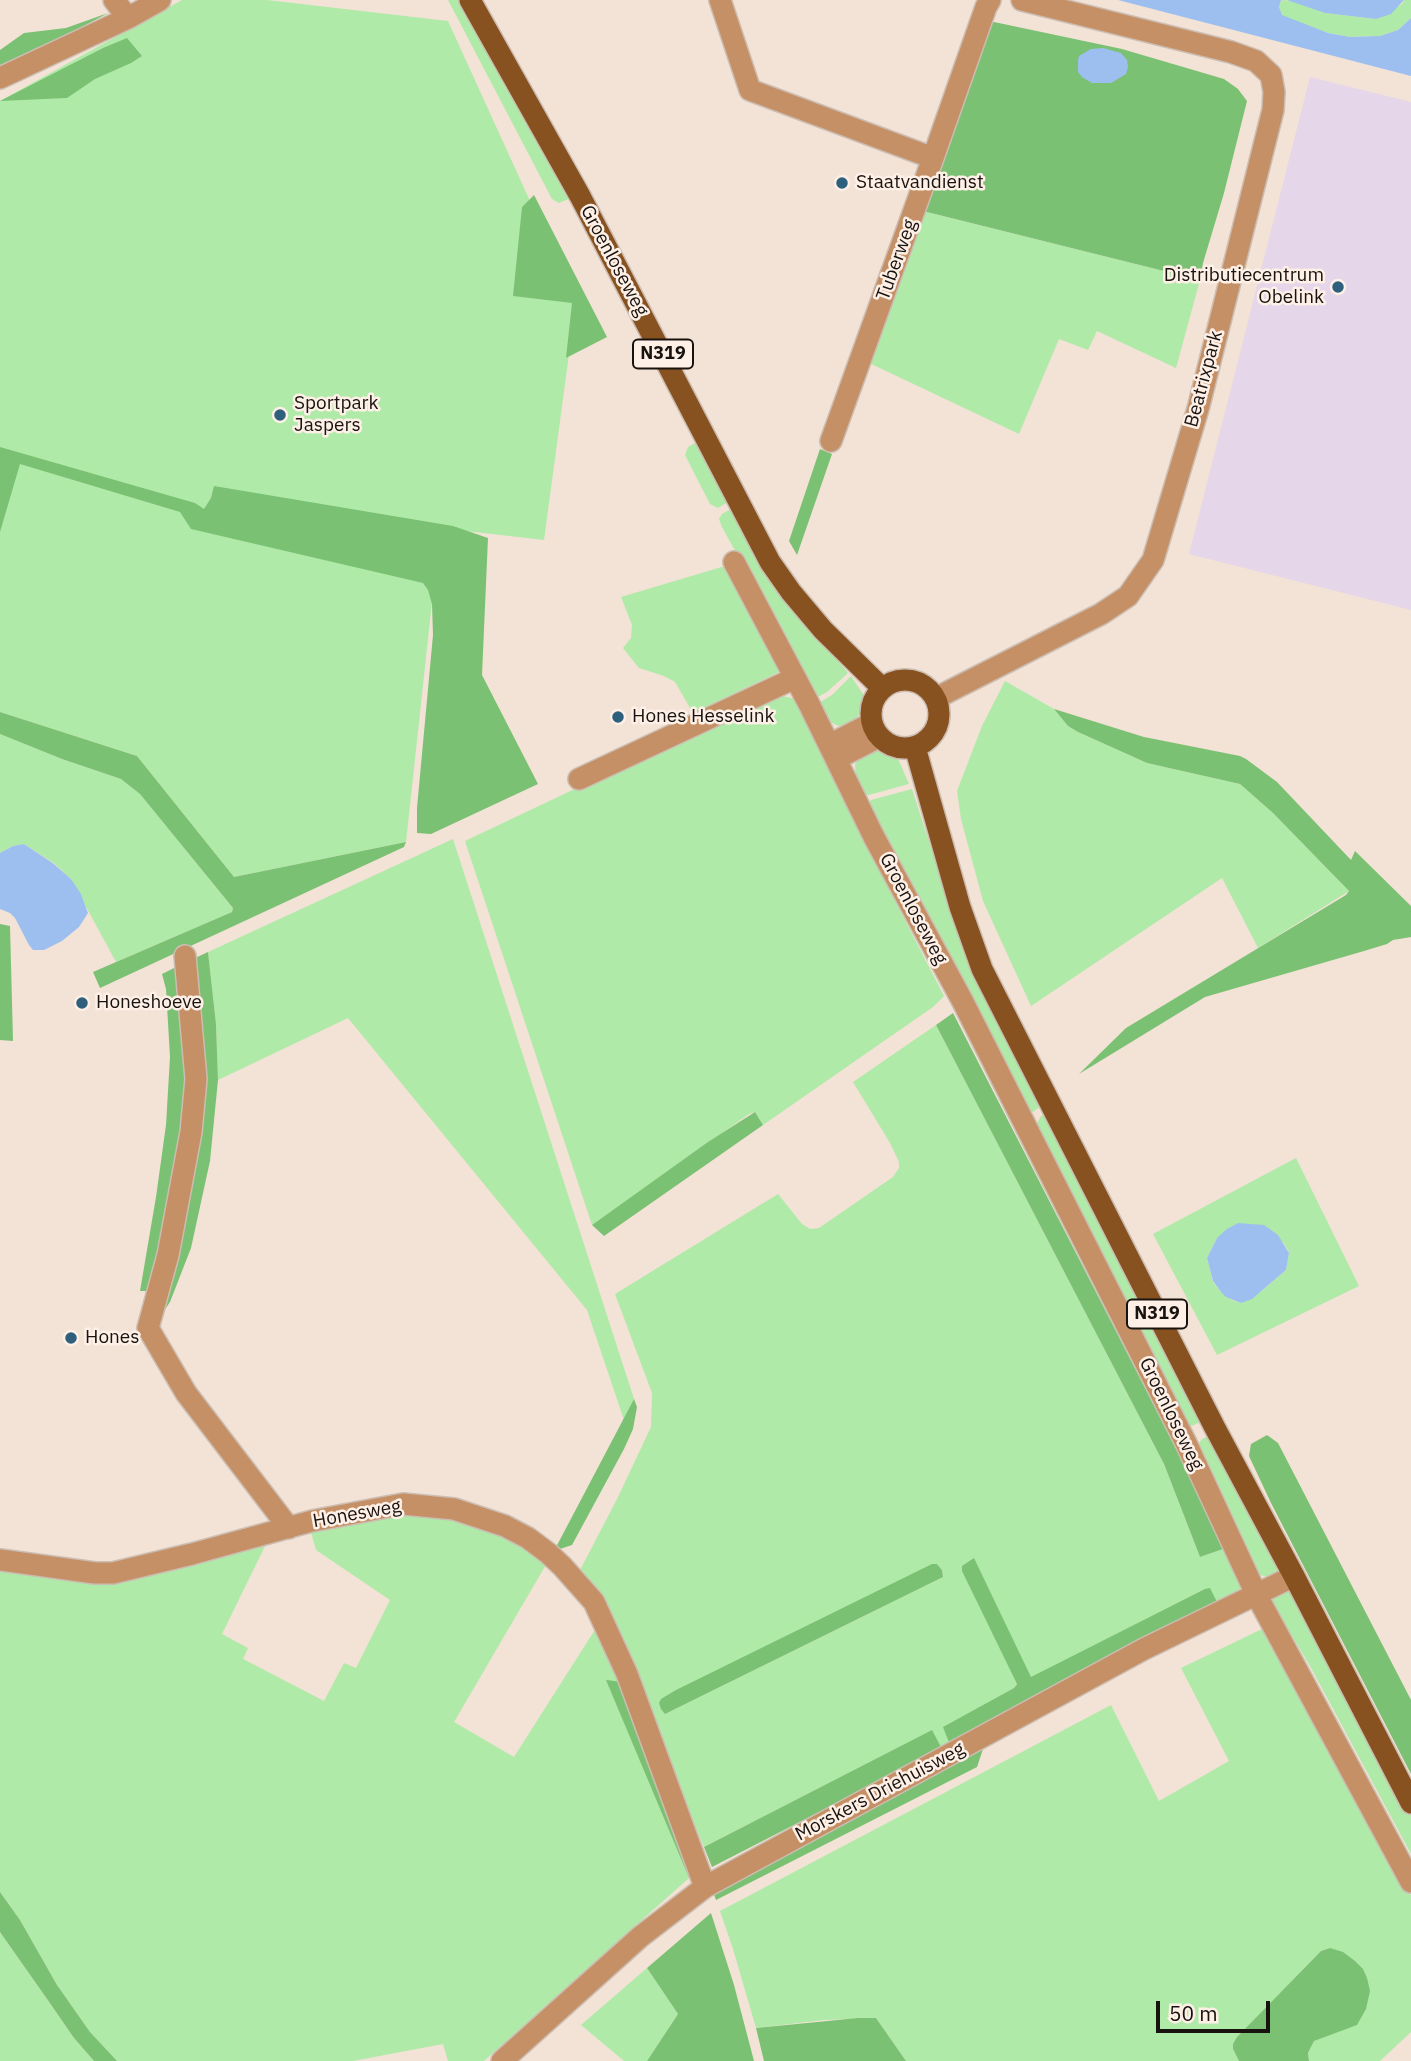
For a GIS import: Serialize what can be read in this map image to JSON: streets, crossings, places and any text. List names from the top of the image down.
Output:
{
  "streets": {
    "main road": ["Groenloseweg", "N319"],
    "street": [
      "Tuberweg",
      "Beatrixpark",
      "Honesweg",
      "Morskers Driehuisweg"
    ]
  },
  "crossings": [
    ["Groenloseweg", "Beatrixpark"],
    ["Groenloseweg", "Morskers Driehuisweg"],
    ["Honesweg", "Morskers Driehuisweg"]
  ],
  "places": [
    "Staatvandienst",
    "Distributiecentrum Obelink",
    "Sportpark Jaspers",
    "Hones Hesselink",
    "Honeshoeve",
    "Hones"
  ],
  "scale_bar": "50 m"
}
